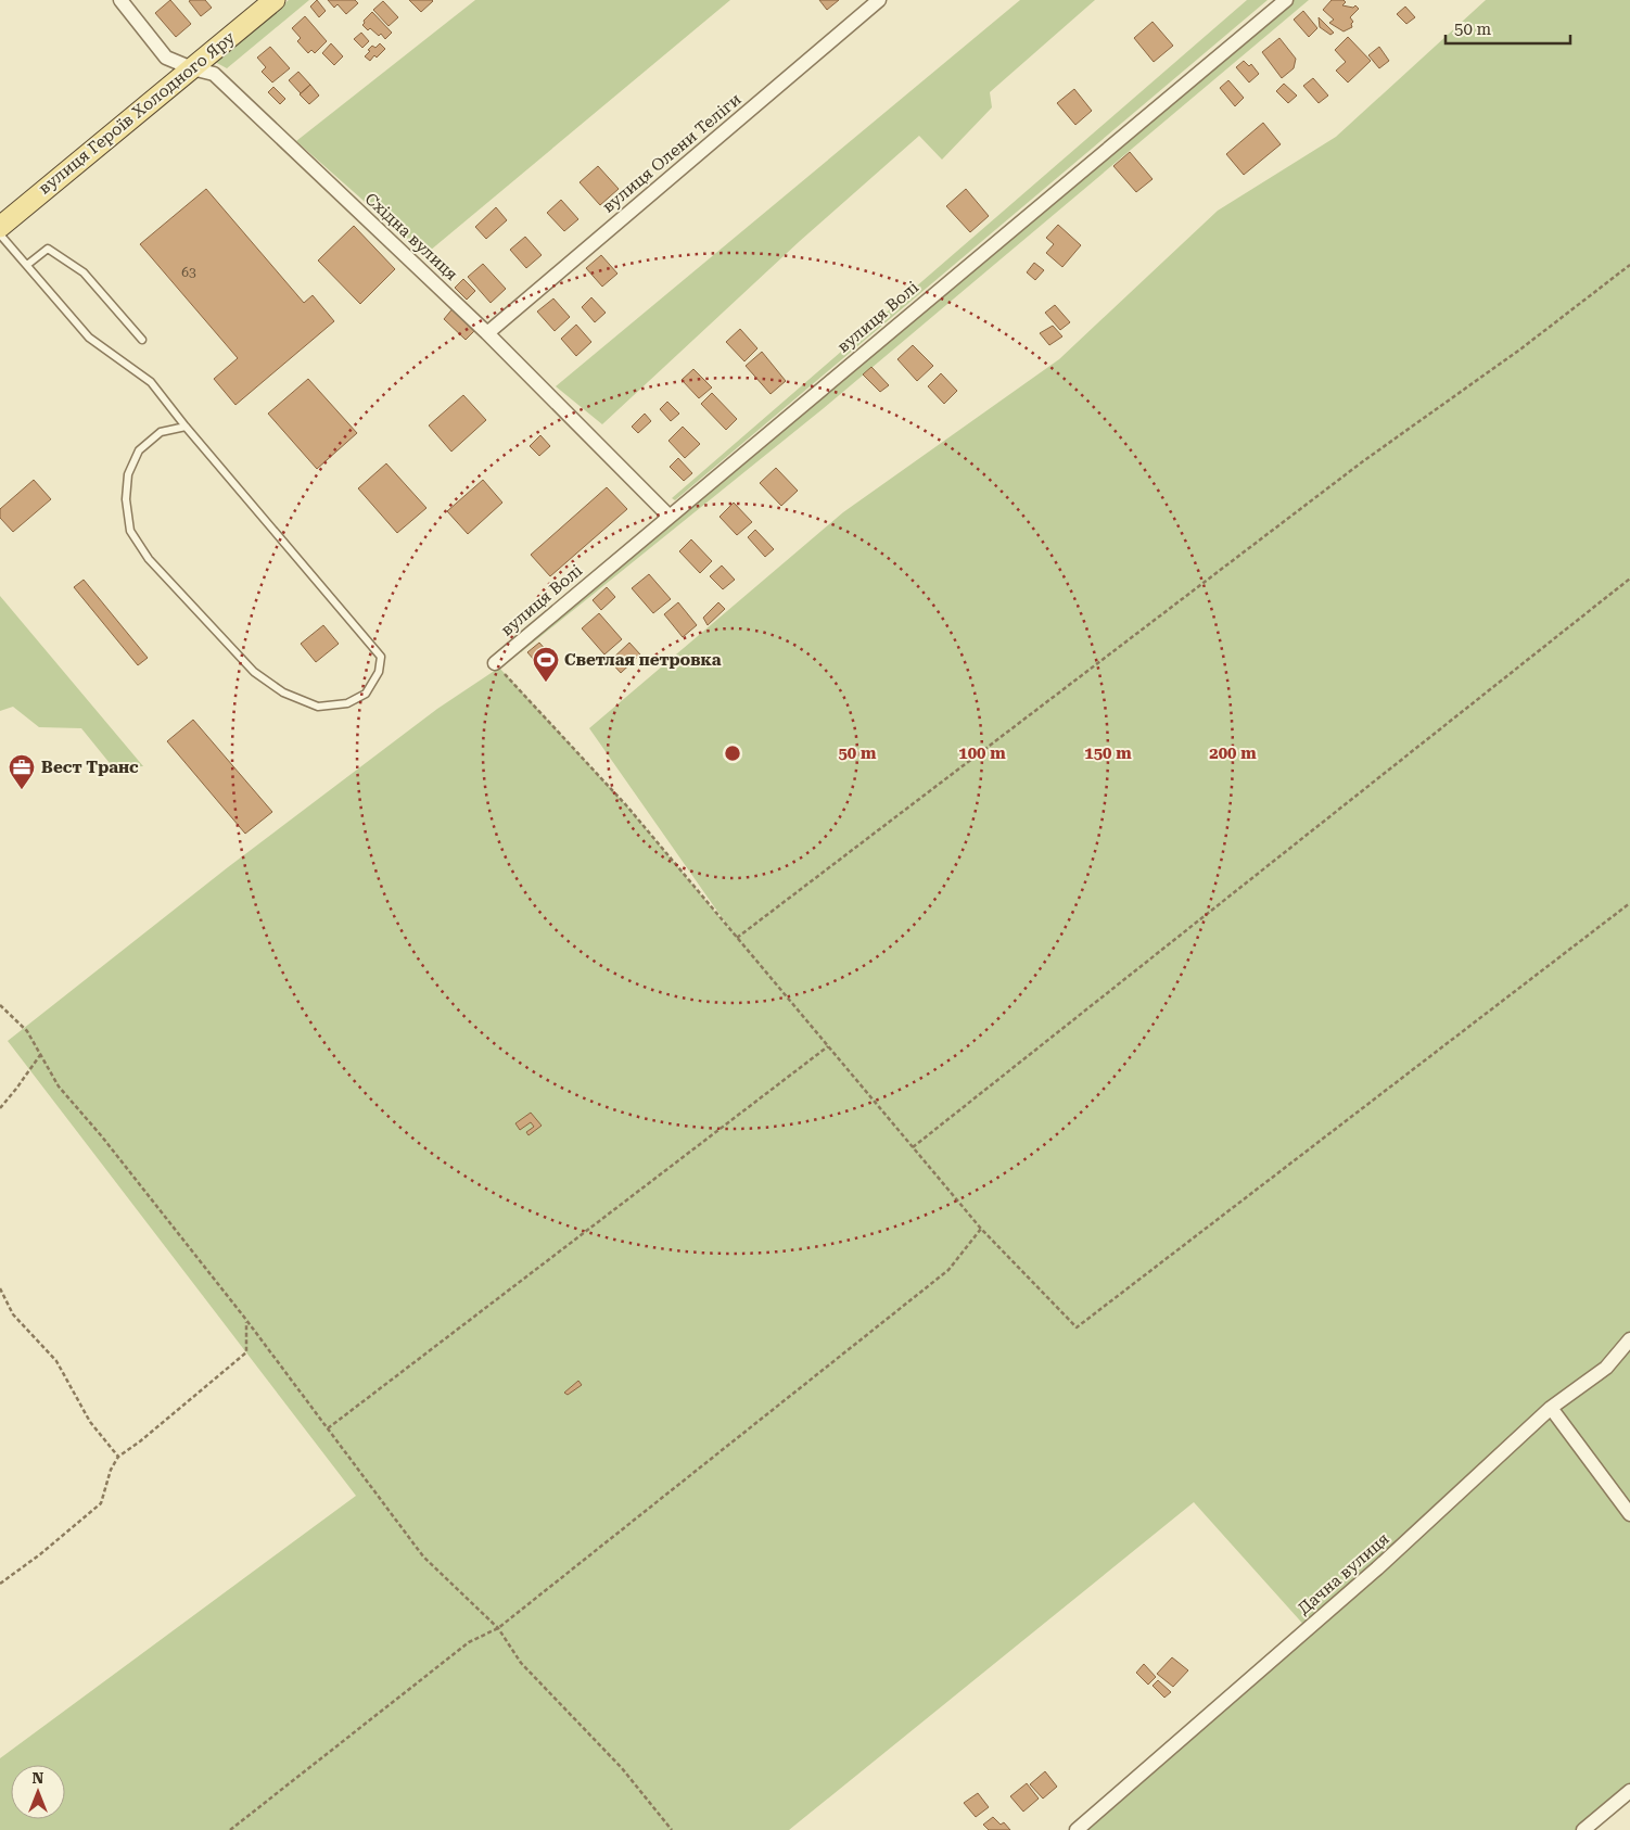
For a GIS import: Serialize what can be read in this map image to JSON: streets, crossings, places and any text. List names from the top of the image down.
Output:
{
  "streets": {
    "main road": ["вулиця Героїв Холодного Яру"],
    "street": [
      "вулиця Олени Теліги",
      "Східна вулиця",
      "вулиця Волі",
      "Дачна вулиця"
    ]
  },
  "crossings": [
    ["вулиця Героїв Холодного Яру", "Східна вулиця"],
    ["вулиця Олени Теліги", "Східна вулиця"],
    ["Східна вулиця", "вулиця Волі"]
  ],
  "places": {
    "sports": ["Светлая петровка"],
    "office": ["Вест Транс"]
  },
  "house_numbers": ["63"],
  "scale_bar": "50 m",
  "north": "top",
  "rings": [
    "50 m",
    "100 m",
    "150 m",
    "200 m"
  ]
}
